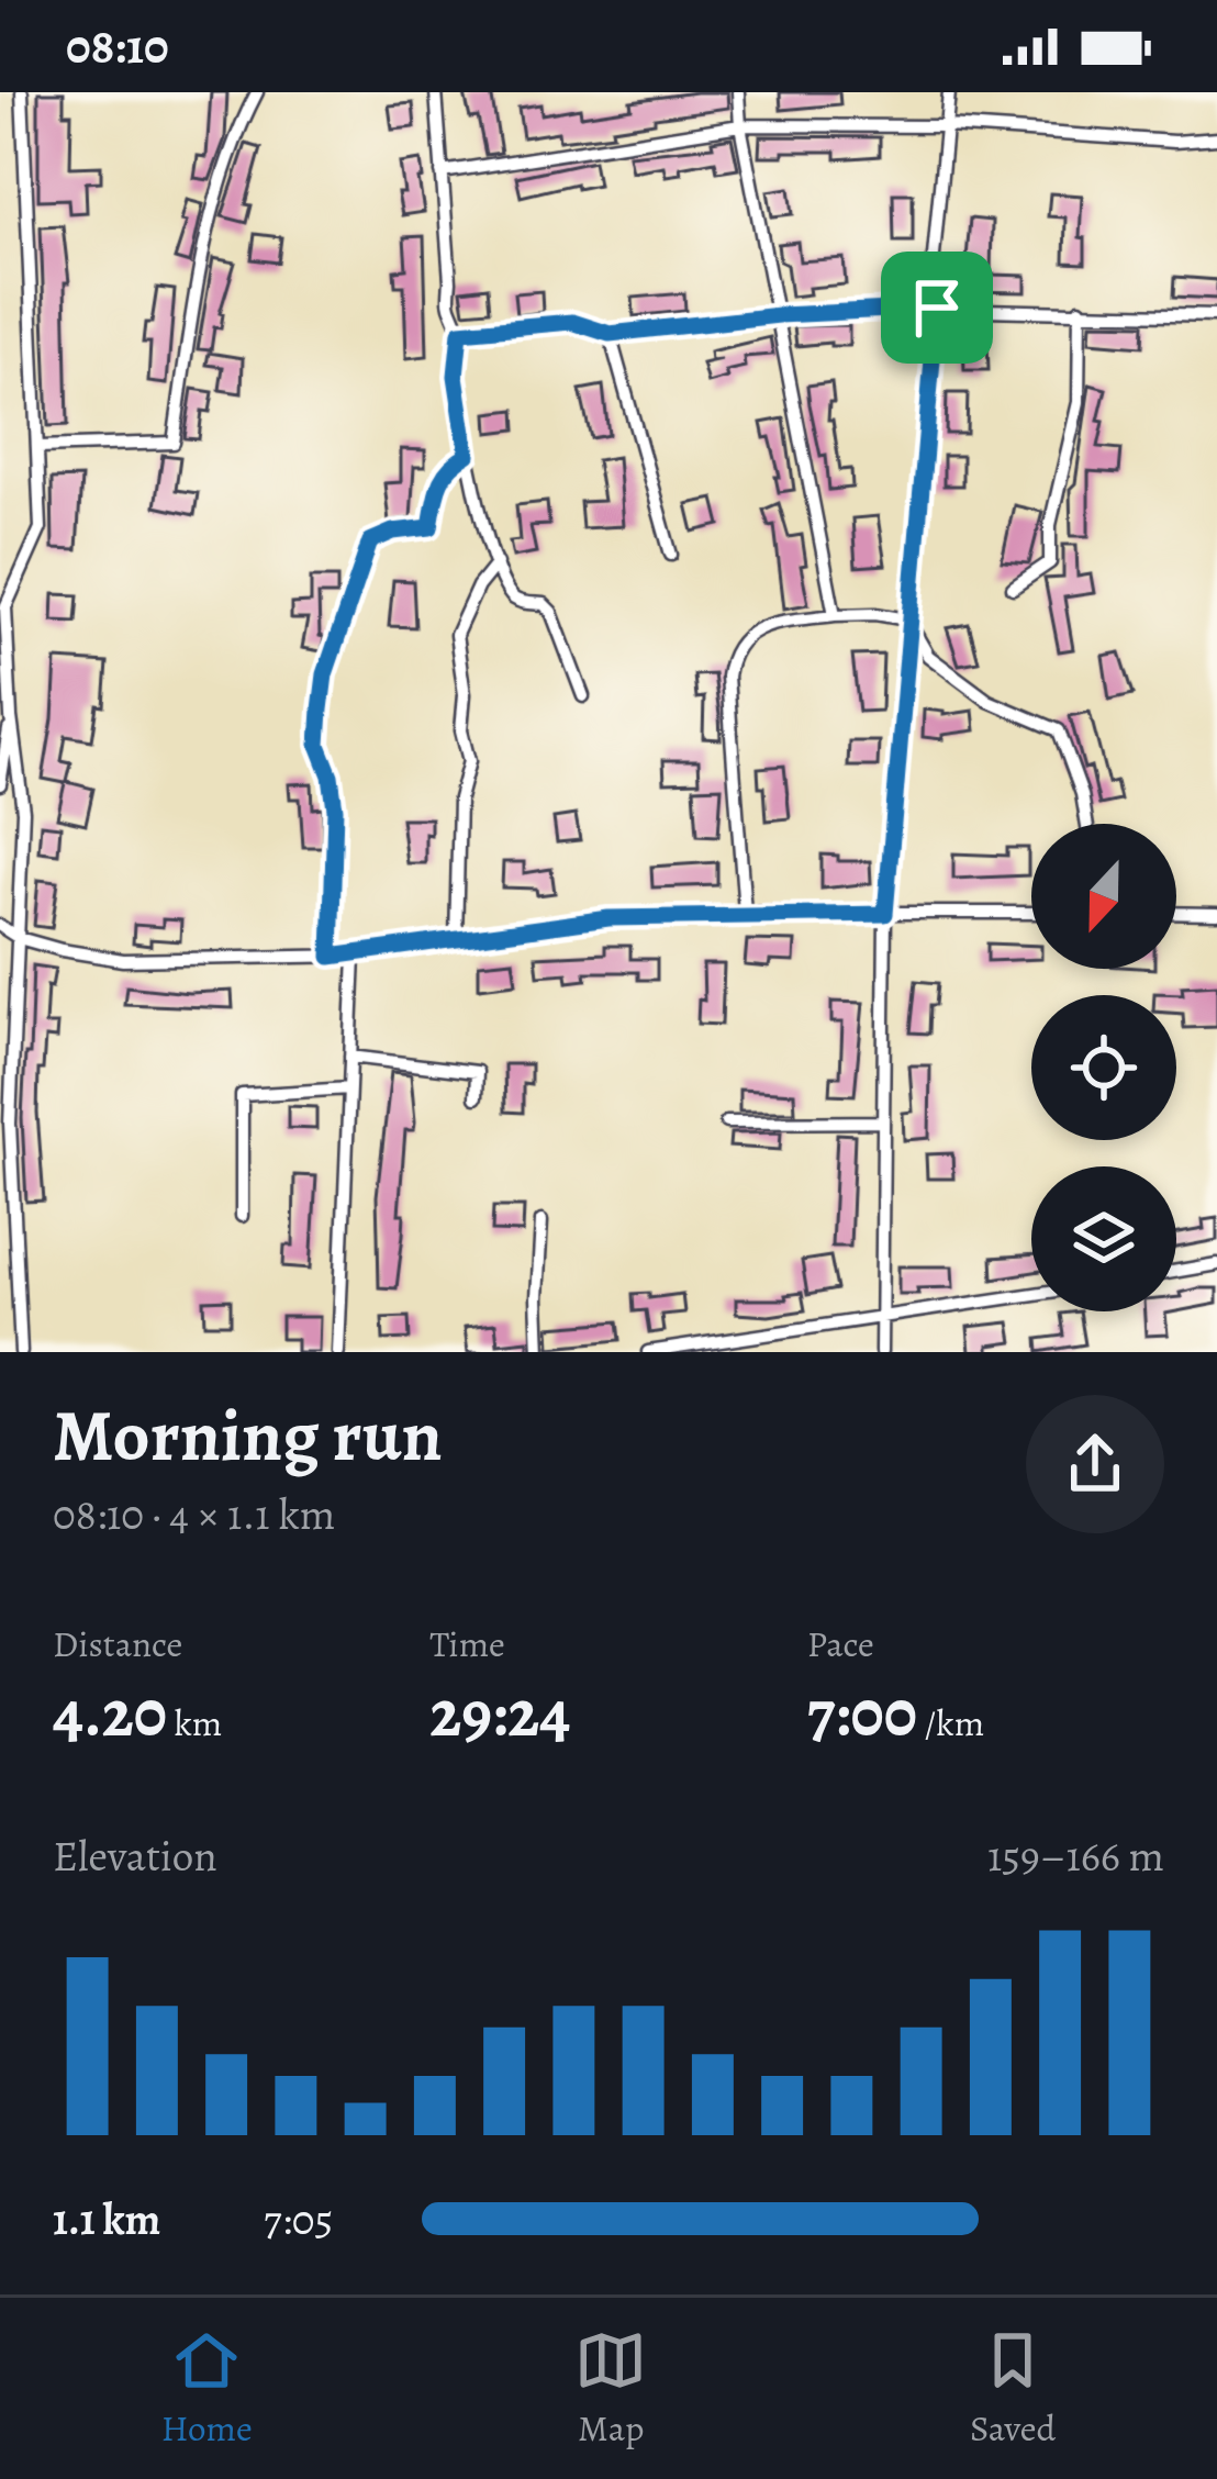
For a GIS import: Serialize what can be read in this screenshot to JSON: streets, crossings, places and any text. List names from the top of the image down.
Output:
{
  "north": "bottom",
  "page": {
    "status": "08:10",
    "heading": ["Morning run", "08:10 · 4 × 1.1 km"],
    "stats": [
      ["Distance", "4.20 km"],
      ["Time", "29:24"],
      ["Pace", "7:00 /km"]
    ],
    "chart": ["Elevation", "159–166 m"],
    "list": [
      {
        "name": "1.1 km",
        "note": "7:05"
      }
    ],
    "tabs": ["Home", "Map", "Saved"]
  }
}
